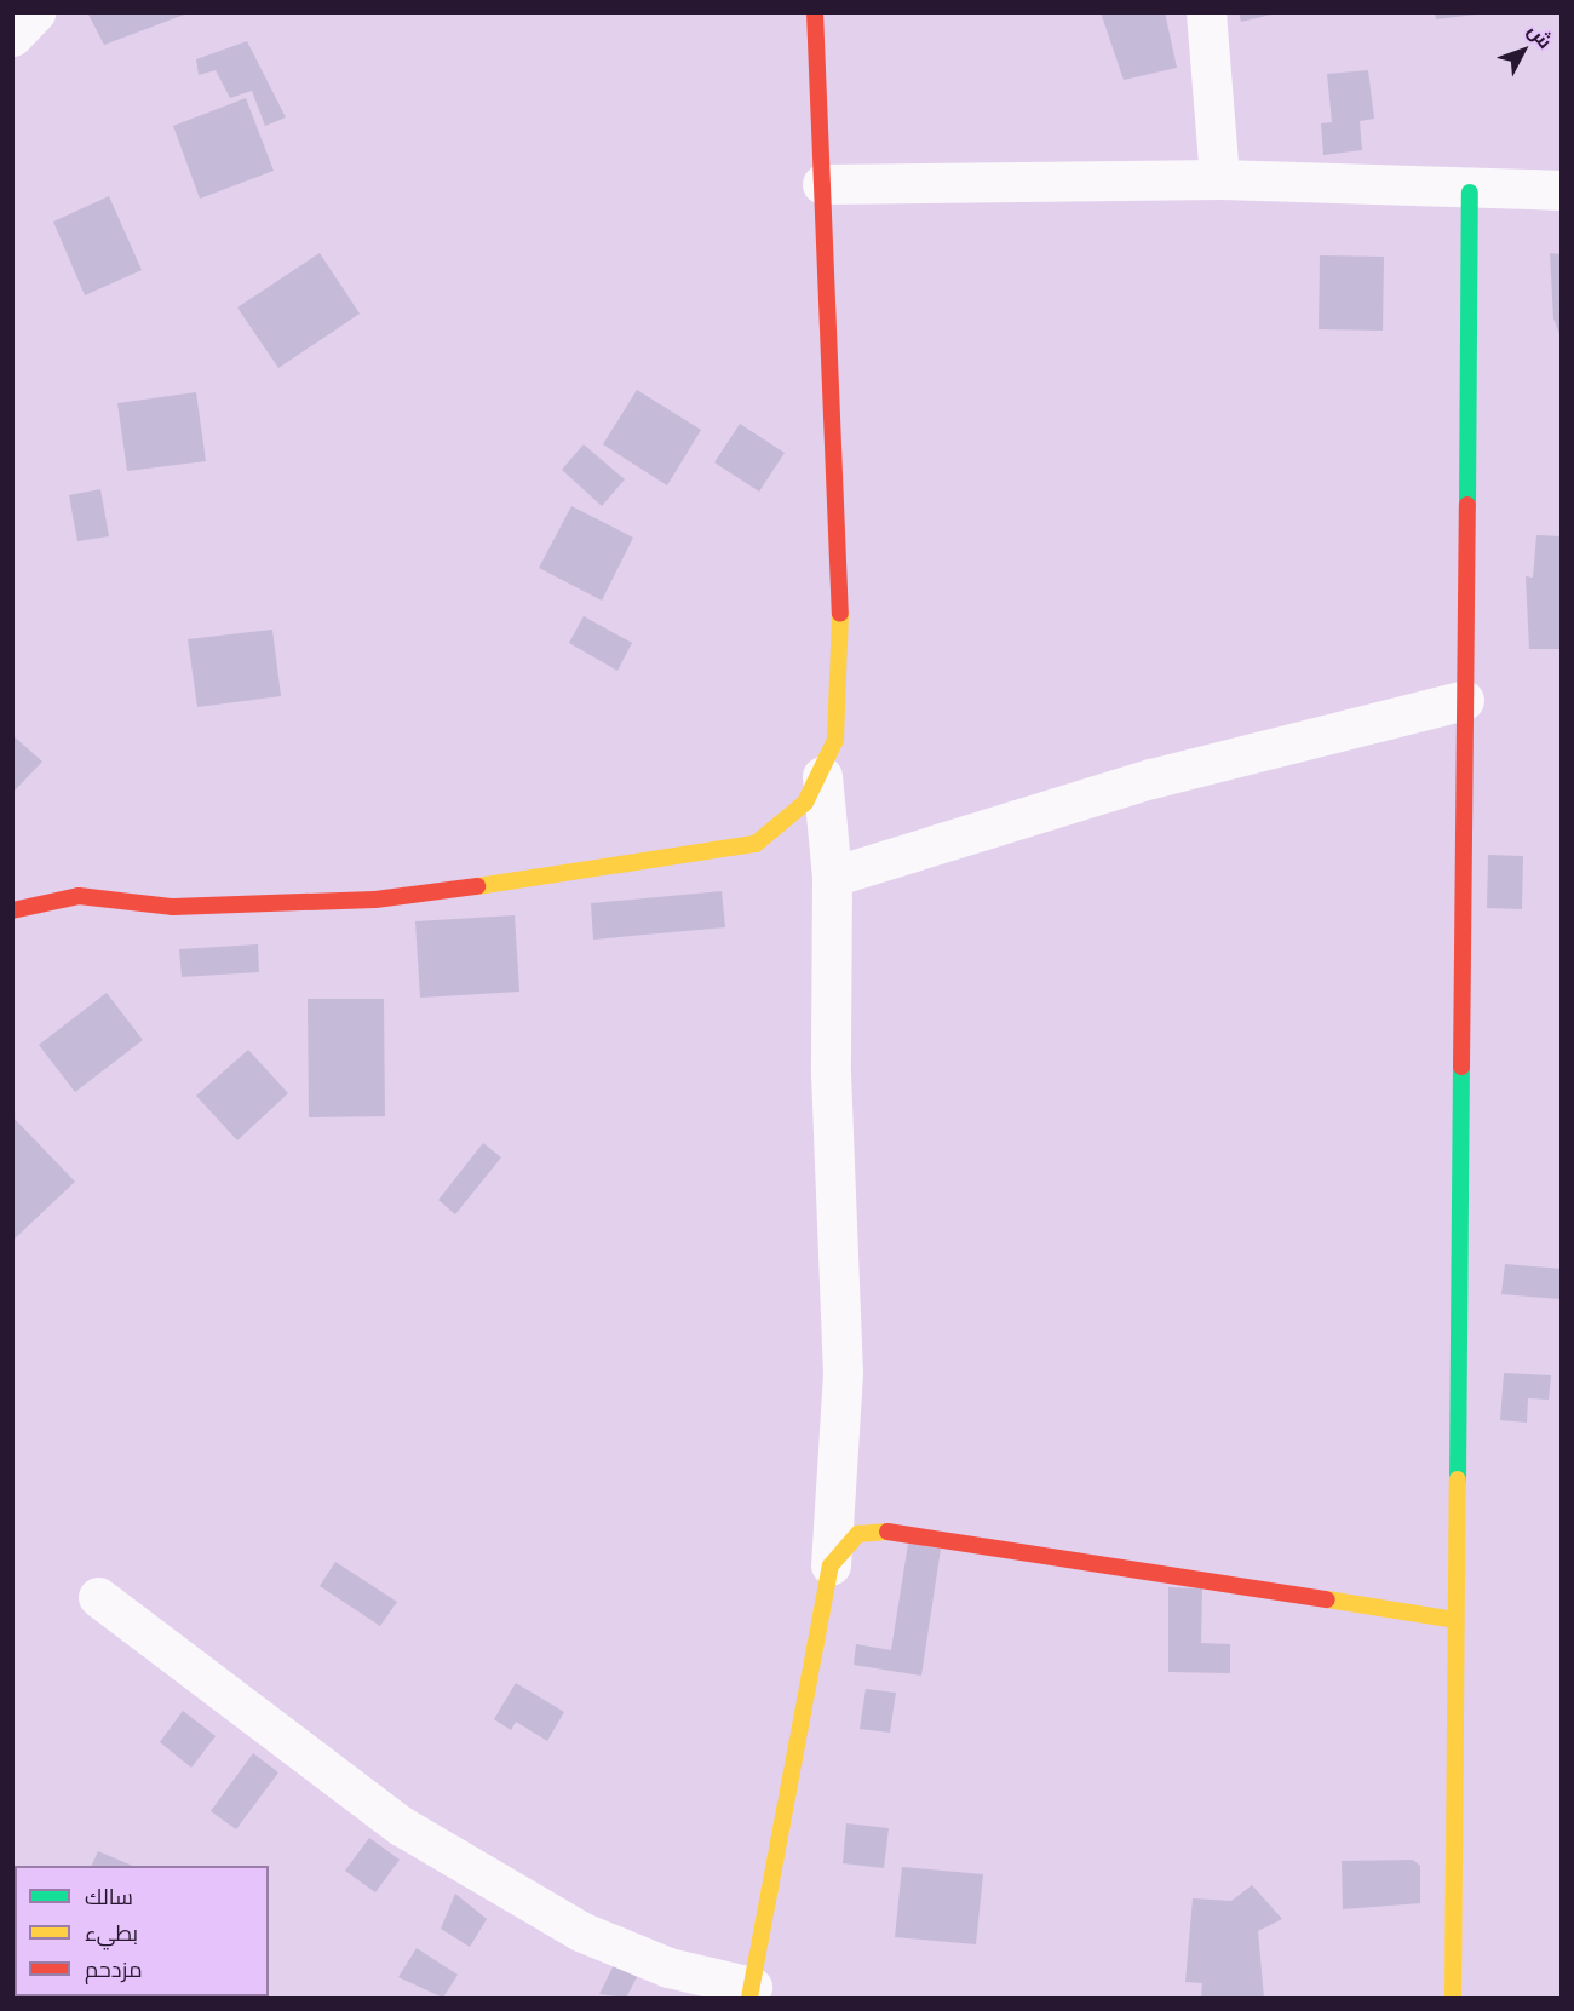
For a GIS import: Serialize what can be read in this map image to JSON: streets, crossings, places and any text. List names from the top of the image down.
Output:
{
  "legend": ["سالك", "بطيء", "مزدحم"],
  "north": "top right"
}
